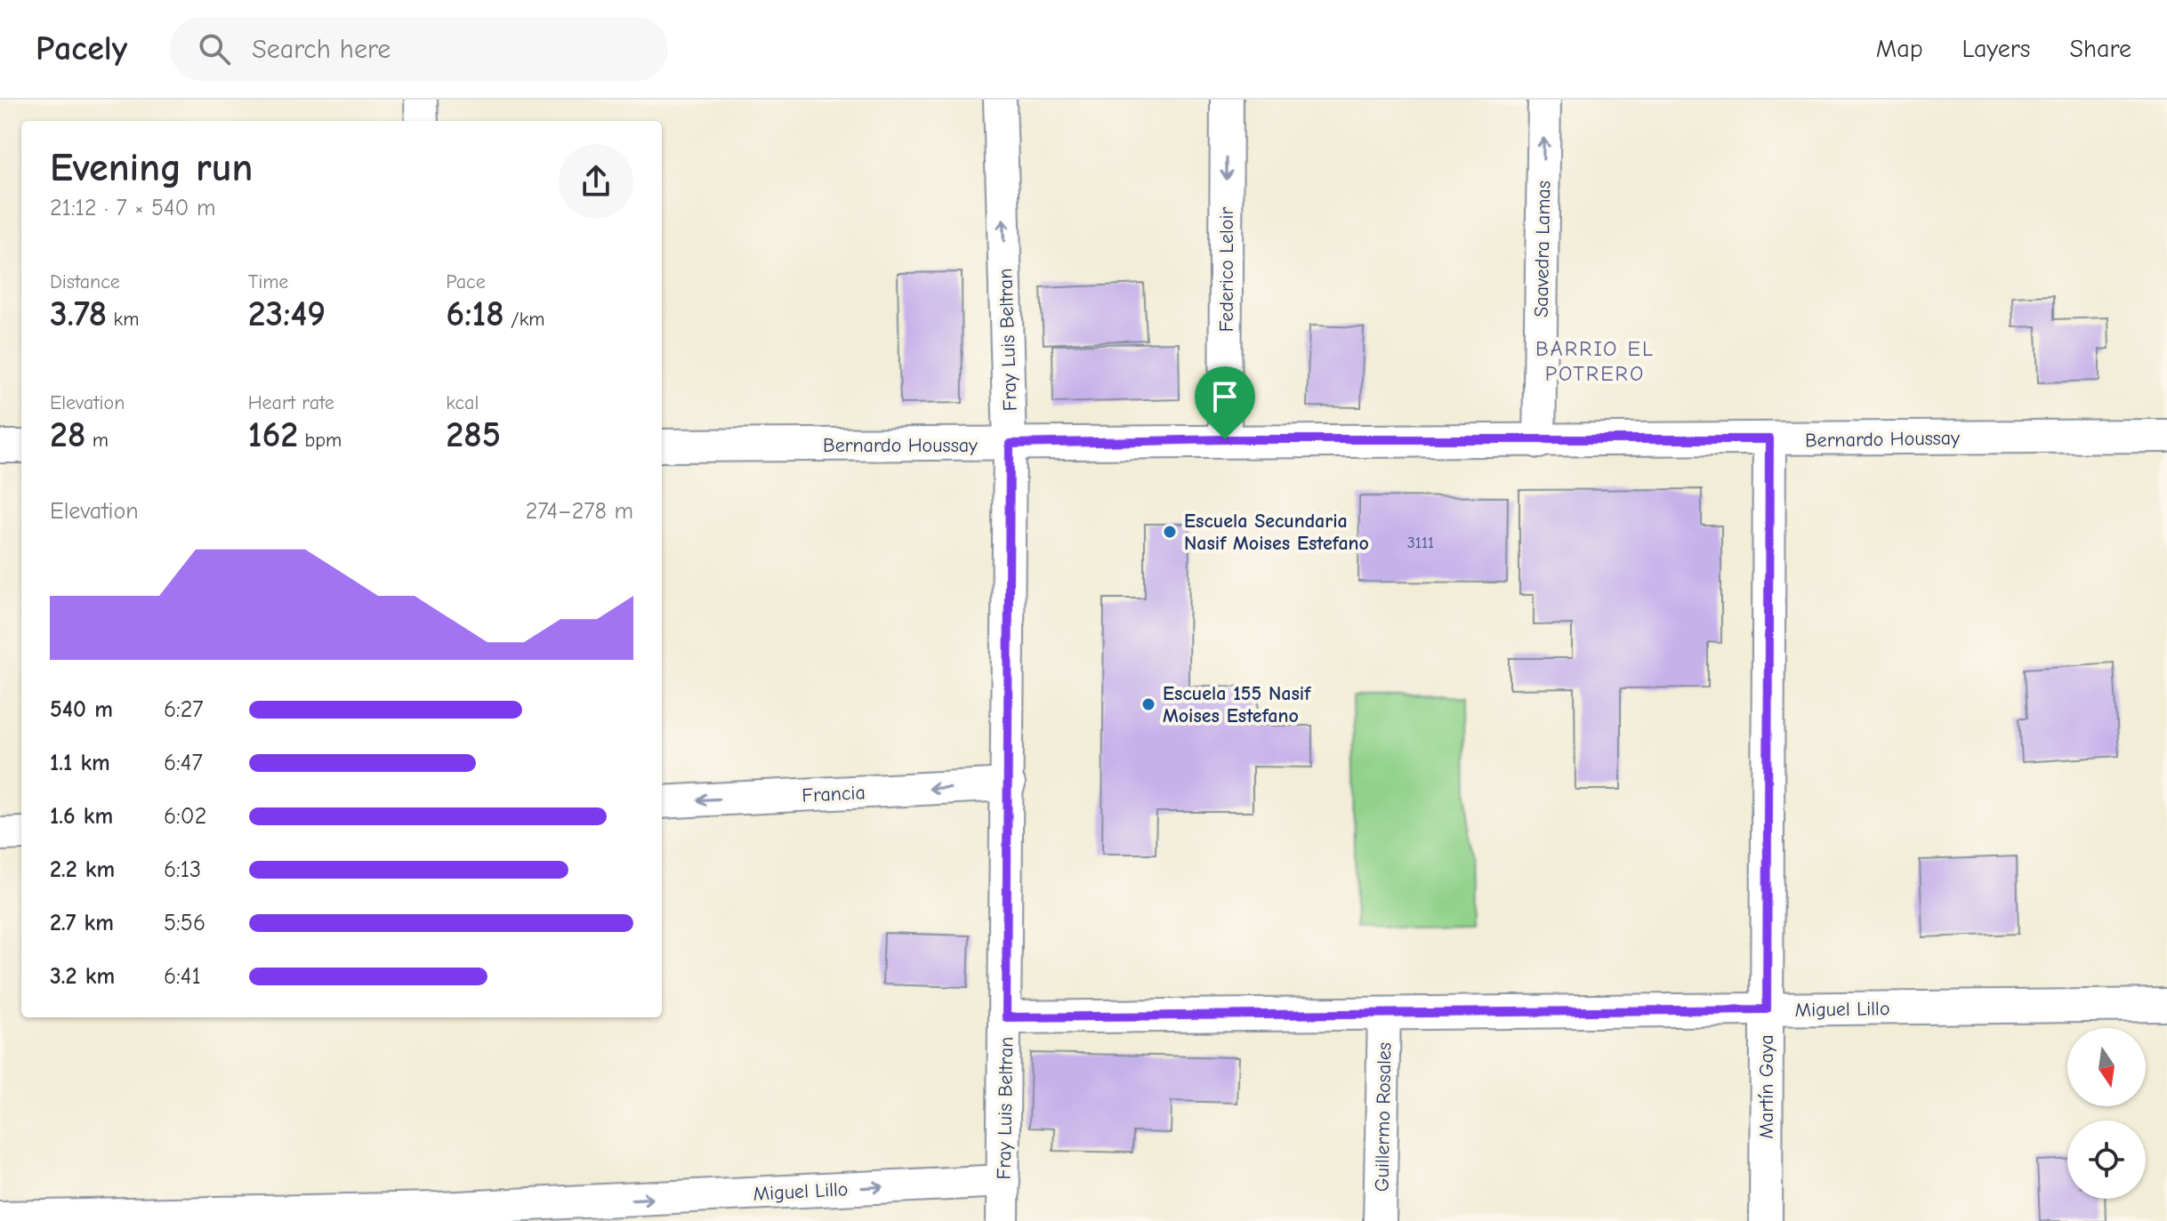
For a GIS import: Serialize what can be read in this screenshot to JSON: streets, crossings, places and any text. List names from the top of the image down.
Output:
{
  "streets": {
    "street": [
      "Saavedra Lamas",
      "Federico Leloir",
      "Fray Luis Beltran",
      "Bernardo Houssay",
      "Francia",
      "Miguel Lillo",
      "Martín Gaya",
      "Guillermo Rosales"
    ]
  },
  "crossings": [
    ["Saavedra Lamas", "Bernardo Houssay"],
    ["Federico Leloir", "Bernardo Houssay"],
    ["Fray Luis Beltran", "Bernardo Houssay"],
    ["Fray Luis Beltran", "Francia"],
    ["Fray Luis Beltran", "Miguel Lillo"],
    ["Bernardo Houssay", "Martín Gaya"],
    ["Miguel Lillo", "Martín Gaya"],
    ["Miguel Lillo", "Guillermo Rosales"]
  ],
  "one_way": ["Saavedra Lamas", "Federico Leloir", "Francia"],
  "districts": ["BARRIO EL POTRERO"],
  "places": ["Escuela Secundaria Nasif Moises Estefano", "Escuela 155 Nasif Moises Estefano"],
  "house_numbers": ["3111"],
  "north": "bottom",
  "page": {
    "header": "Pacely",
    "search": "Search here",
    "nav": ["Map", "Layers", "Share"],
    "heading": ["Evening run", "21:12 · 7 × 540 m"],
    "stats": [
      ["Distance", "3.78 km"],
      ["Time", "23:49"],
      ["Pace", "6:18 /km"],
      ["Elevation", "28 m"],
      ["Heart rate", "162 bpm"],
      ["kcal", "285"]
    ],
    "chart": ["Elevation", "274–278 m"],
    "list": [
      {
        "name": "540 m",
        "note": "6:27"
      },
      {
        "name": "1.1 km",
        "note": "6:47"
      },
      {
        "name": "1.6 km",
        "note": "6:02"
      },
      {
        "name": "2.2 km",
        "note": "6:13"
      },
      {
        "name": "2.7 km",
        "note": "5:56"
      },
      {
        "name": "3.2 km",
        "note": "6:41"
      }
    ]
  }
}
